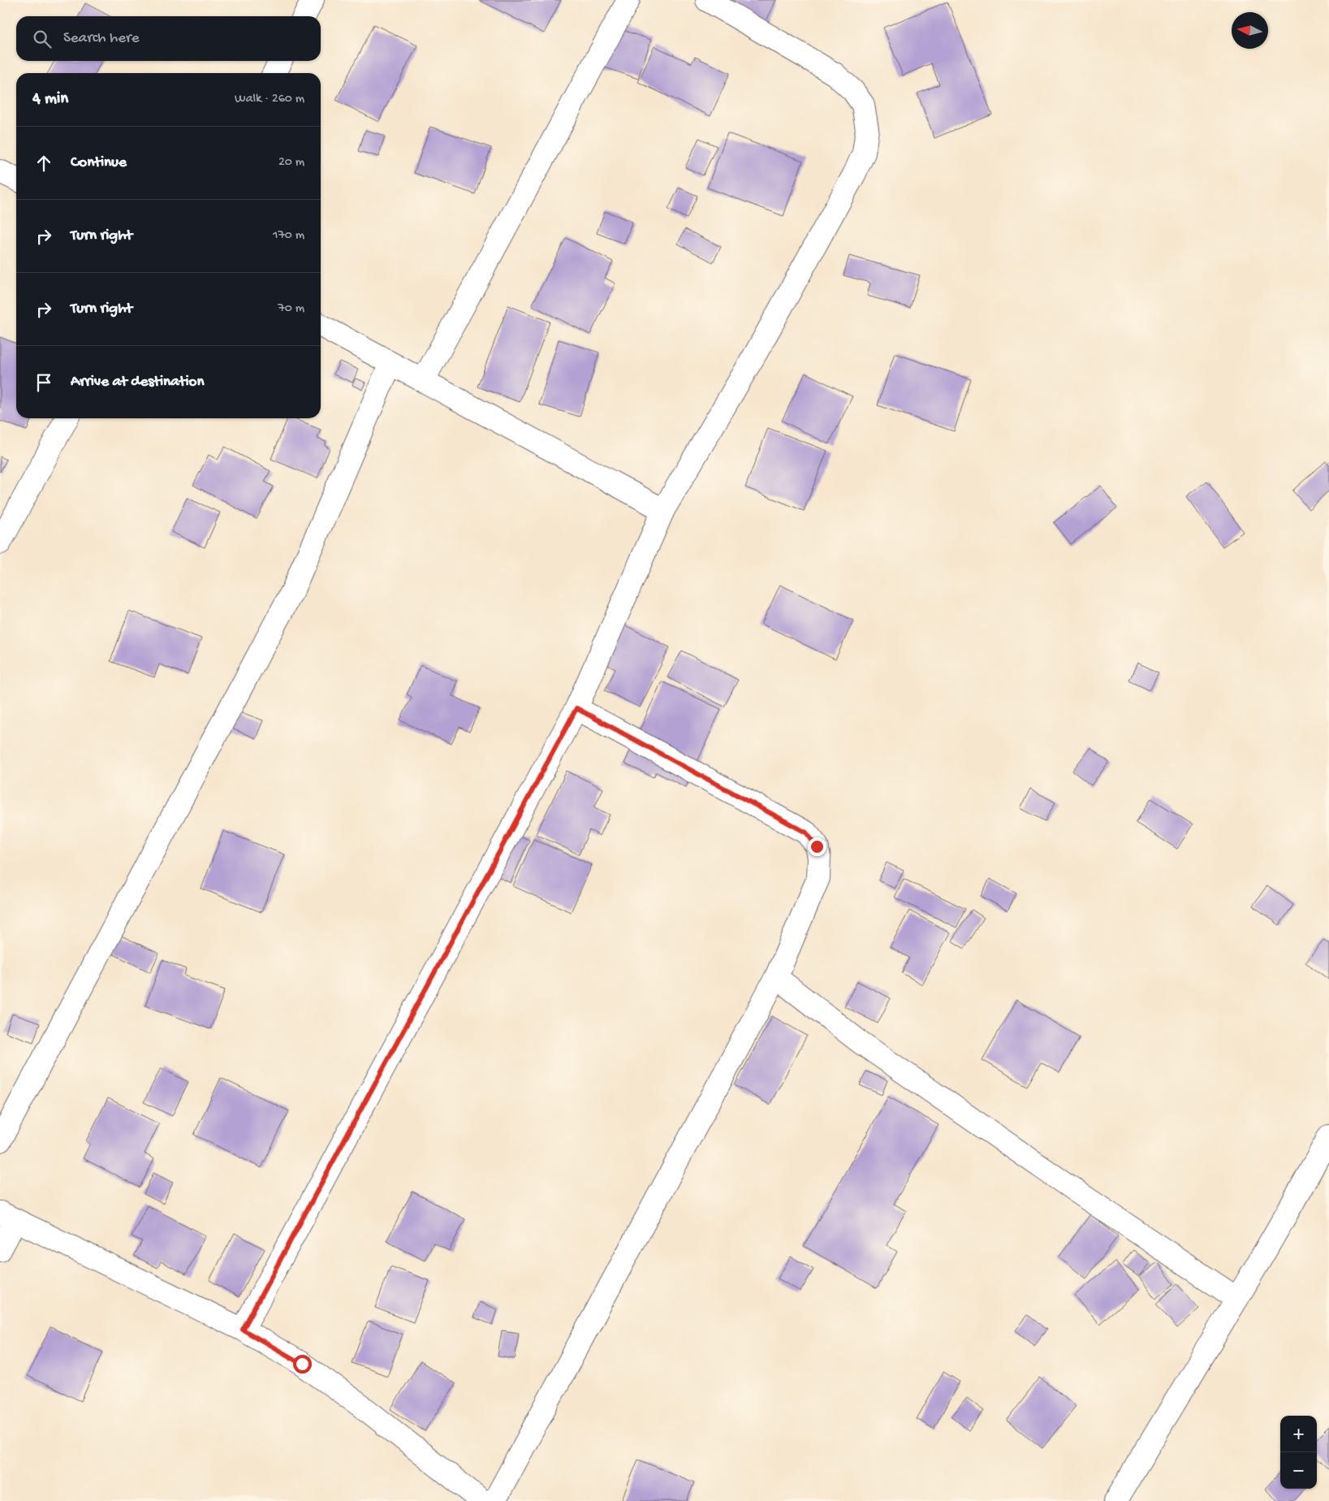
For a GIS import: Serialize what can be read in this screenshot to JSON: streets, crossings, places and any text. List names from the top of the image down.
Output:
{
  "north": "left",
  "page": {
    "search": "Search here",
    "heading": ["4 min", "Walk · 260 m"],
    "list": [
      ["Continue", "20 m"],
      ["Turn right", "170 m"],
      ["Turn right", "70 m"],
      "Arrive at destination"
    ],
    "map_buttons": ["+", "−"]
  }
}
